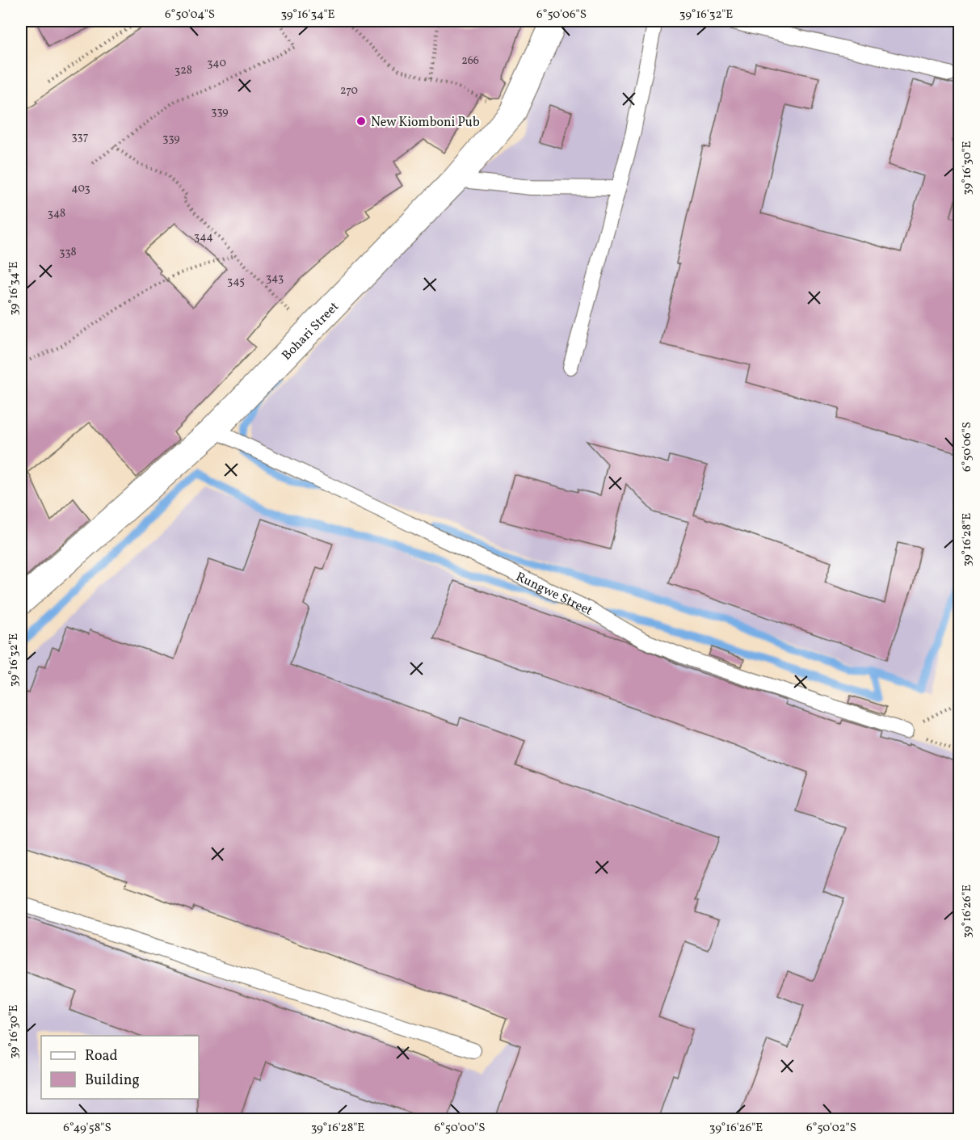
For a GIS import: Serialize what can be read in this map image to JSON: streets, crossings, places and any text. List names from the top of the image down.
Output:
{
  "streets": {
    "street": ["Bohari Street"],
    "lane": ["Rungwe Street"]
  },
  "crossings": [
    ["Bohari Street", "Rungwe Street"]
  ],
  "places": ["New Kiomboni Pub"],
  "house_numbers": [
    "266",
    "340",
    "328",
    "270",
    "339",
    "337",
    "339",
    "403",
    "348",
    "344",
    "338",
    "343",
    "345"
  ],
  "legend": ["Road", "Building"],
  "coordinates": [
    "6°50'04\"S",
    "39°16'34\"E",
    "6°50'06\"S",
    "39°16'32\"E",
    "39°16'30\"E",
    "39°16'28\"E",
    "39°16'26\"E",
    "6°49'58\"S",
    "6°50'00\"S",
    "6°50'02\"S"
  ]
}
